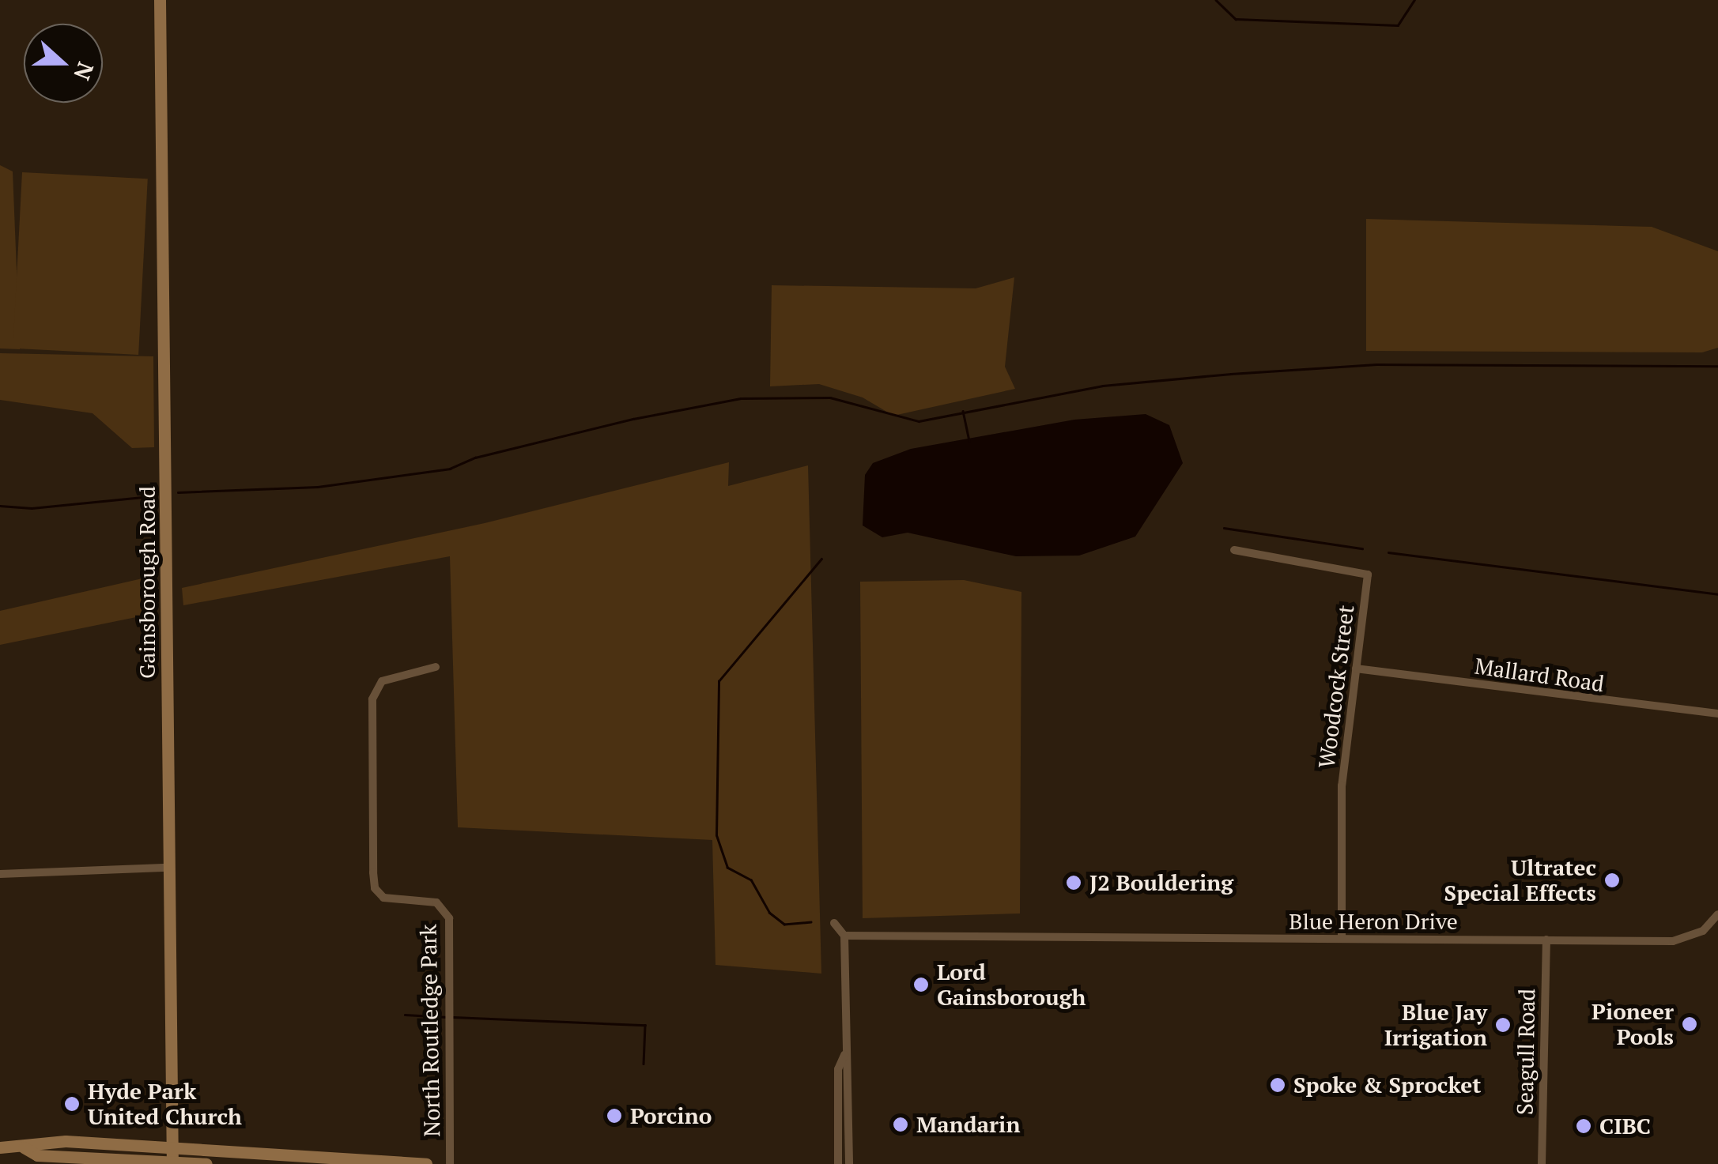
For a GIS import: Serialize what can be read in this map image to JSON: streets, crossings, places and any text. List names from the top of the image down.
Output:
{
  "streets": {
    "main road": ["Gainsborough Road"],
    "street": [
      "Mallard Road",
      "Woodcock Street",
      "Blue Heron Drive",
      "North Routledge Park",
      "Seagull Road"
    ]
  },
  "crossings": [
    ["Mallard Road", "Woodcock Street"],
    ["Woodcock Street", "Blue Heron Drive"],
    ["Blue Heron Drive", "Seagull Road"]
  ],
  "places": [
    "Ultratec Special Effects",
    "J2 Bouldering",
    "Lord Gainsborough",
    "Pioneer Pools",
    "Blue Jay Irrigation",
    "Spoke & Sprocket",
    "Hyde Park United Church",
    "Porcino",
    "Mandarin",
    "CIBC"
  ],
  "north": "right"
}
